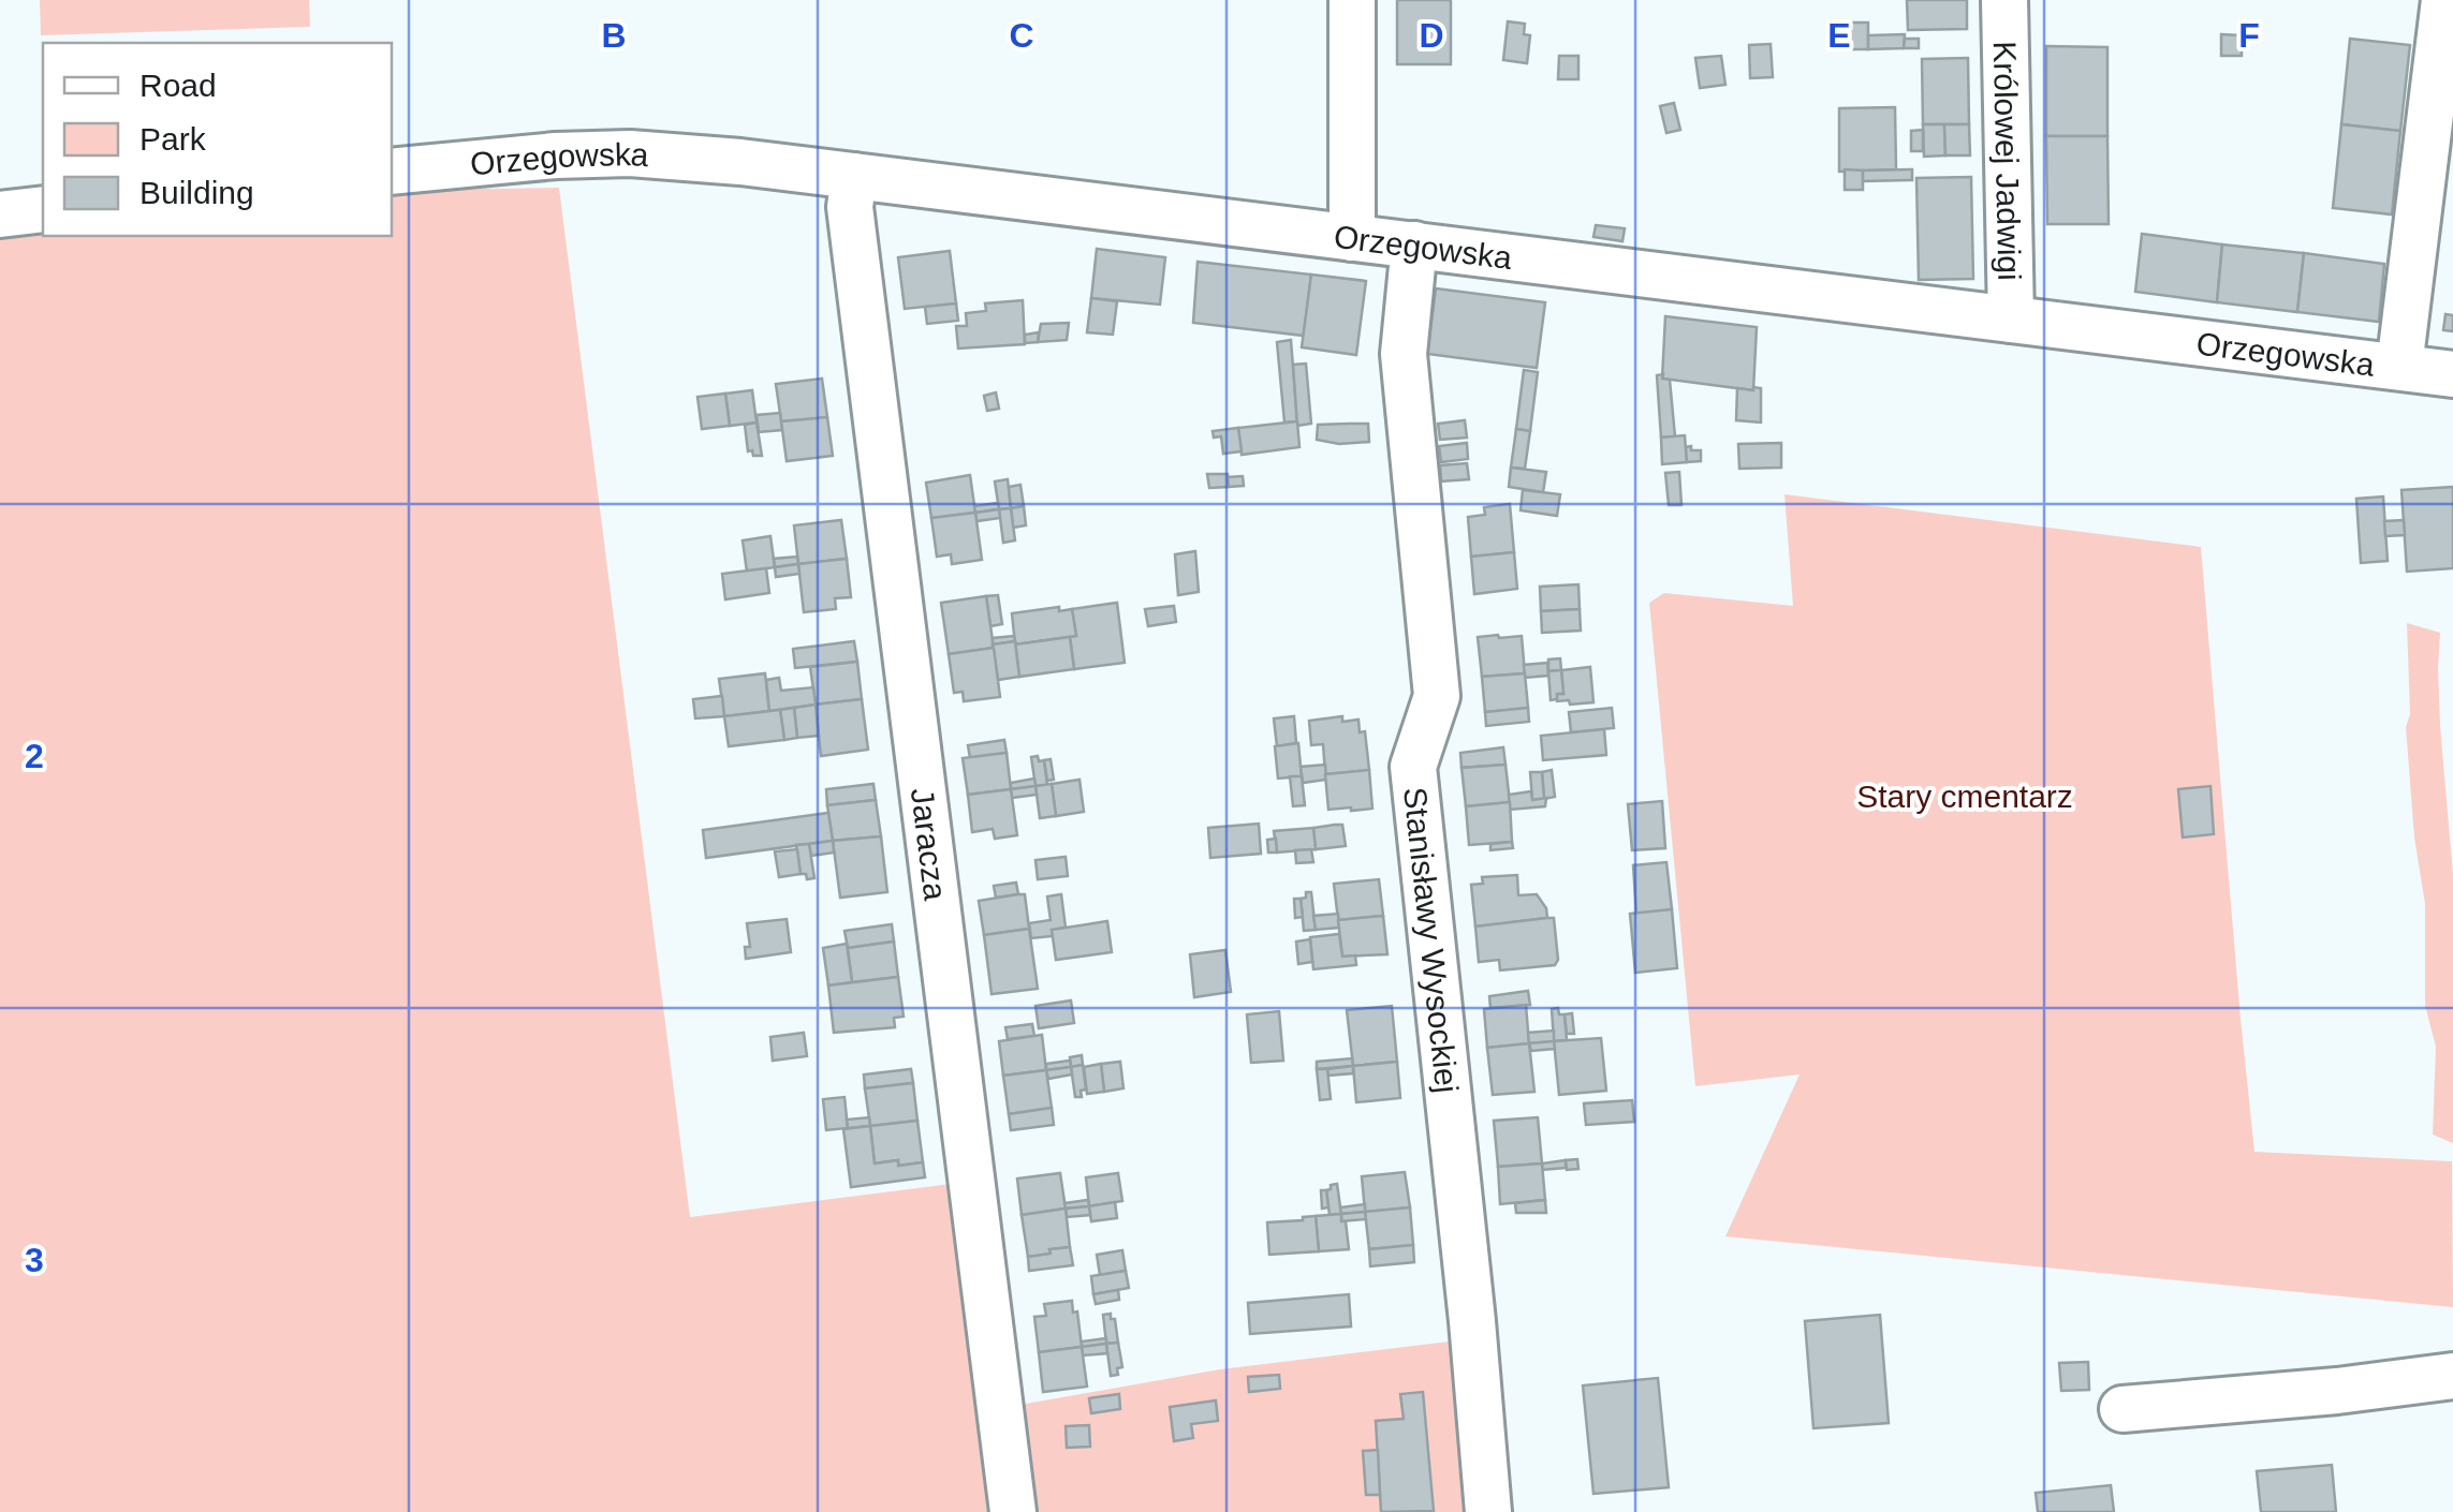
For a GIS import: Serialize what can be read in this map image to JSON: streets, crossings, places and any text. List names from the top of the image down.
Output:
{
  "streets": {
    "street": [
      "Królowej Jadwigi",
      "Orzegowska",
      "Jaracza",
      "Stanisławy Wysockiej"
    ]
  },
  "crossings": [
    ["Królowej Jadwigi", "Orzegowska"],
    ["Orzegowska", "Jaracza"],
    ["Orzegowska", "Stanisławy Wysockiej"]
  ],
  "parks": ["Stary cmentarz"],
  "legend": ["Road", "Park", "Building"],
  "grid": {
    "columns": [
      "B",
      "C",
      "D",
      "E",
      "F"
    ],
    "rows": ["2", "3"]
  }
}
